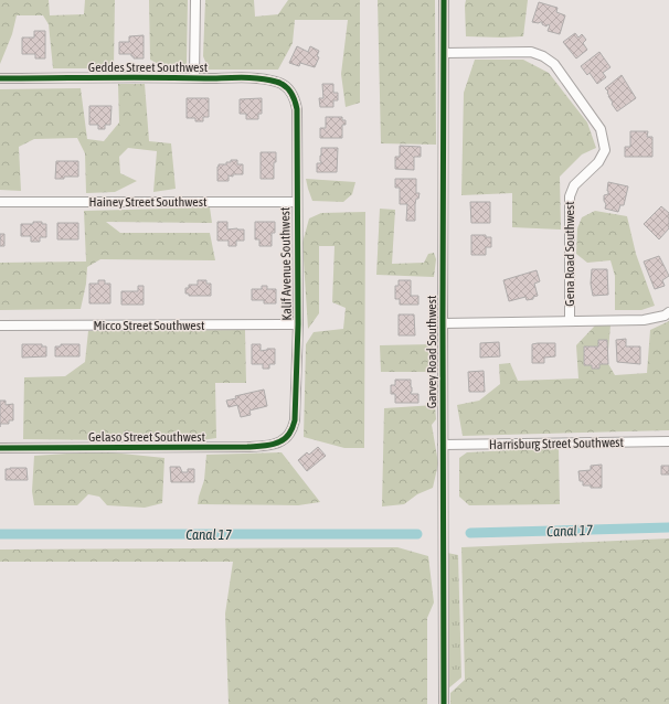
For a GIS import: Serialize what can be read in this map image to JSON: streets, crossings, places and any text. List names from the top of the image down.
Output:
{
  "streets": {
    "street": [
      "Geddes Street Southwest",
      "Hainey Street Southwest",
      "Gena Road Southwest",
      "Kalif Avenue Southwest",
      "Micco Street Southwest",
      "Garvey Road Southwest",
      "Gelaso Street Southwest",
      "Harrisburg Street Southwest"
    ]
  },
  "crossings": [
    ["Geddes Street Southwest", "Kalif Avenue Southwest"],
    ["Hainey Street Southwest", "Kalif Avenue Southwest"],
    ["Gena Road Southwest", "Garvey Road Southwest"],
    ["Kalif Avenue Southwest", "Micco Street Southwest"],
    ["Kalif Avenue Southwest", "Gelaso Street Southwest"],
    ["Garvey Road Southwest", "Harrisburg Street Southwest"]
  ],
  "water": ["Canal 17"]
}
